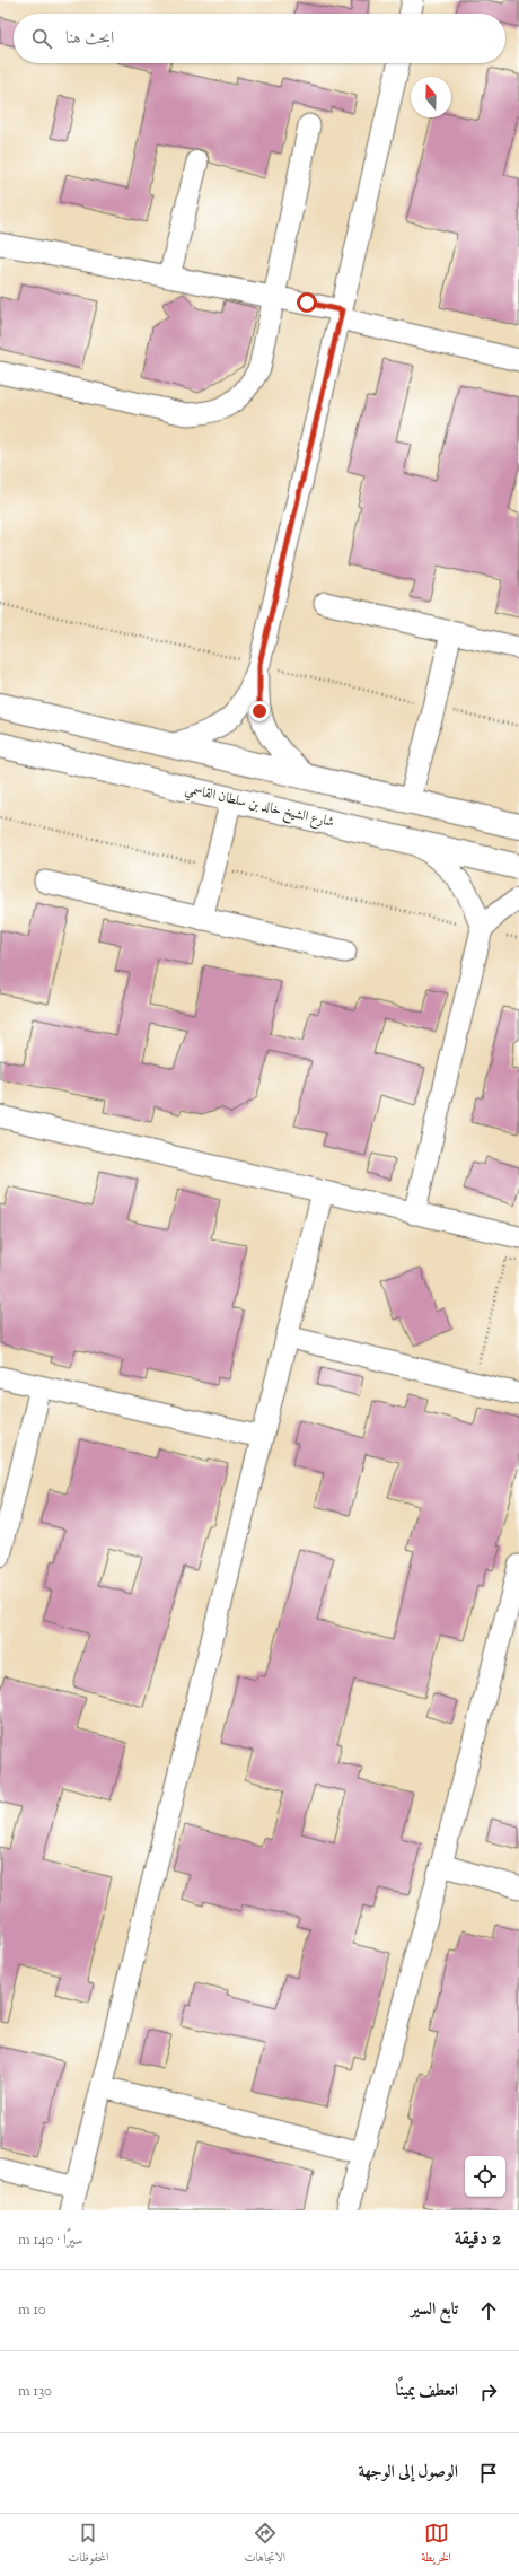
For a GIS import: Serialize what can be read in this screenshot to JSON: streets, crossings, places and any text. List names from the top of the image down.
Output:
{
  "streets": {
    "main road": ["شارع الشيخ خالد بن سلطان القاسمي"]
  },
  "north": "top",
  "page": {
    "search": "ابحث هنا",
    "heading": ["2 دقيقة", "سيرًا · 140 m"],
    "list": [
      ["تابع السير", "10 m"],
      ["انعطف يمينًا", "130 m"],
      "الوصول إلى الوجهة"
    ],
    "nav": ["الخريطة", "الاتجاهات", "المحفوظات"]
  }
}
